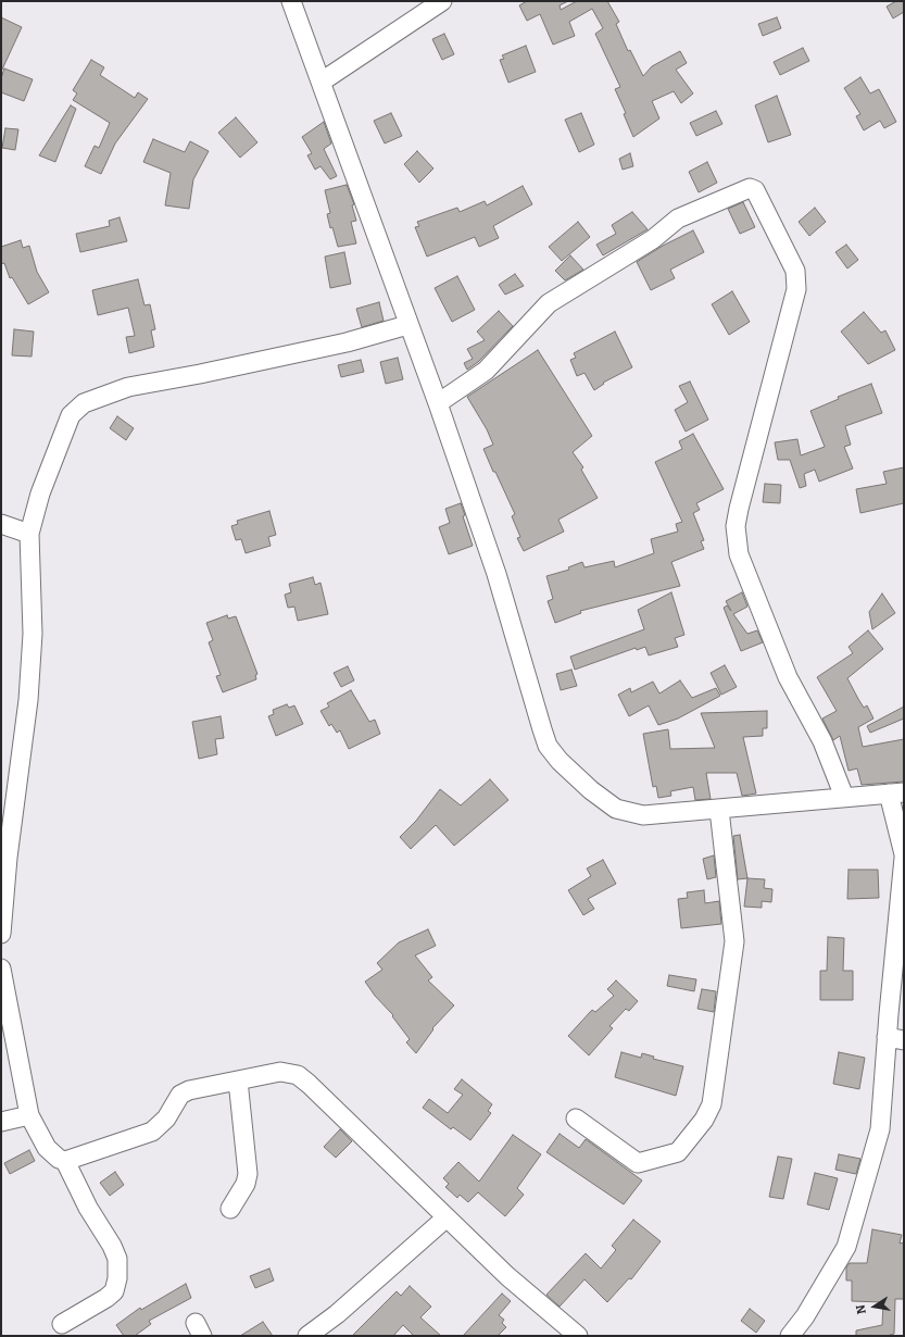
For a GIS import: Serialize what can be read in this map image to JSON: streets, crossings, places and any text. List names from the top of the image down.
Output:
{
  "north": "left"
}
